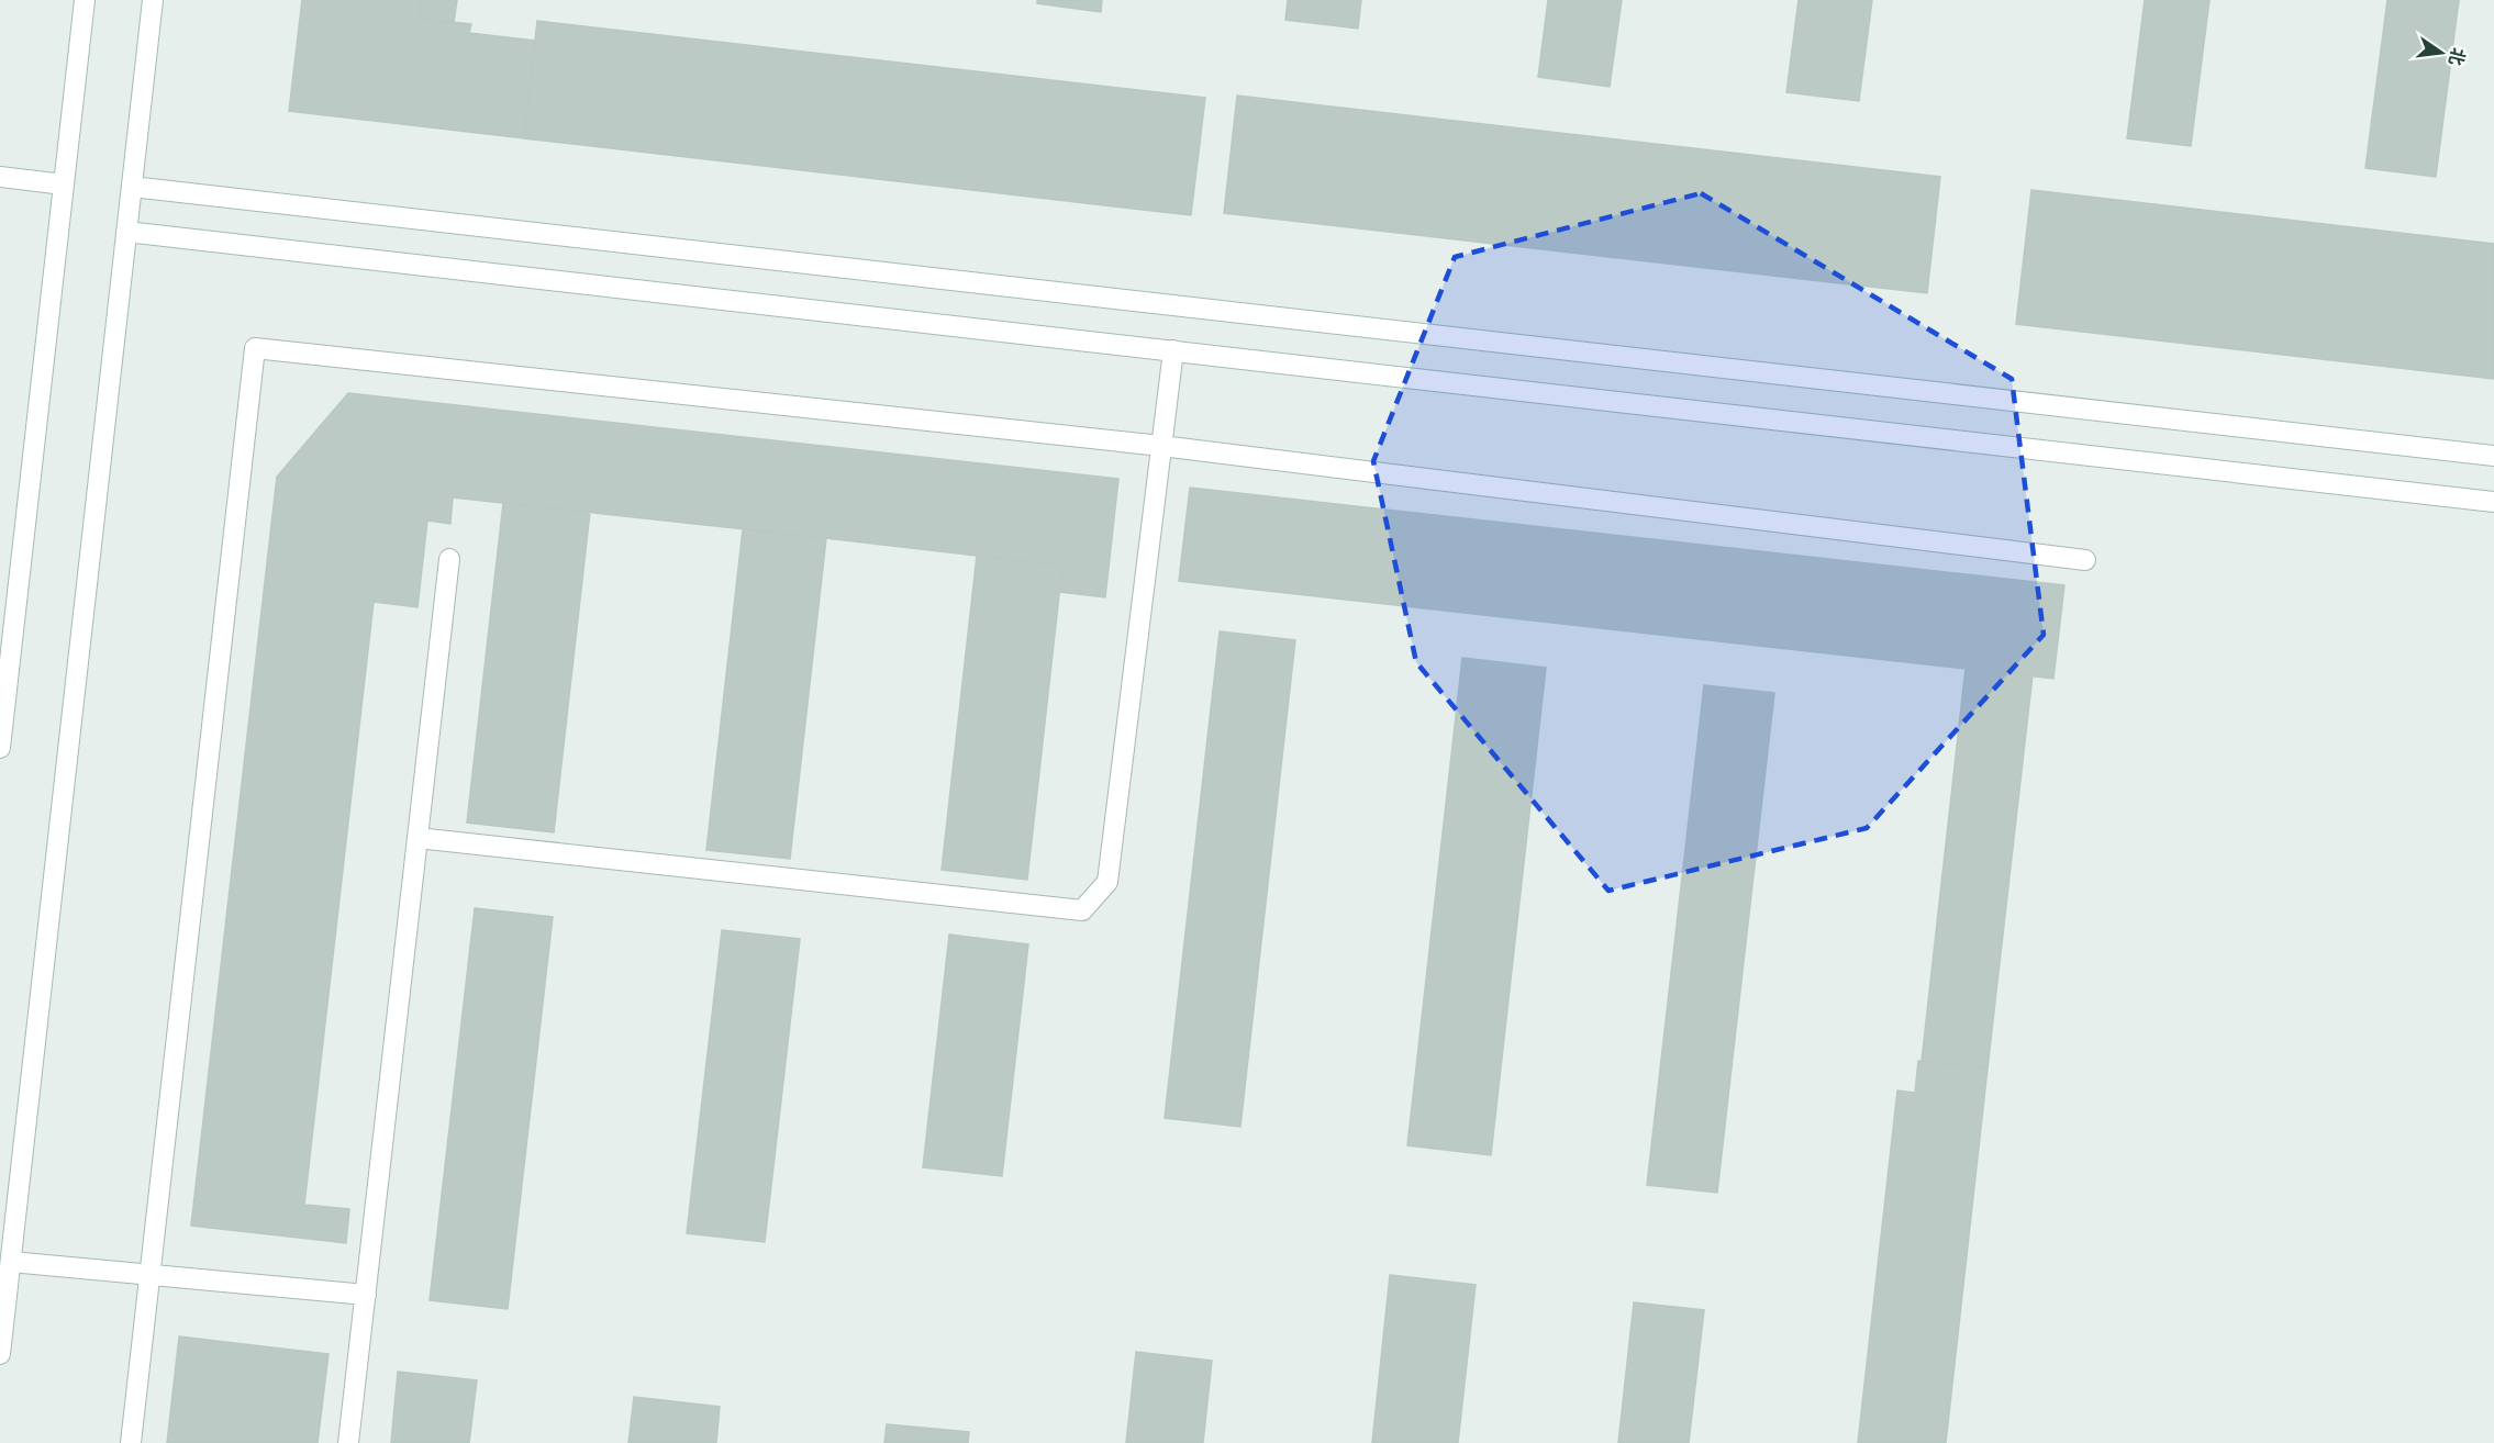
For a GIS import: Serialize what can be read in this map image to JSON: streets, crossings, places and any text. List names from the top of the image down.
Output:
{
  "north": "right"
}
